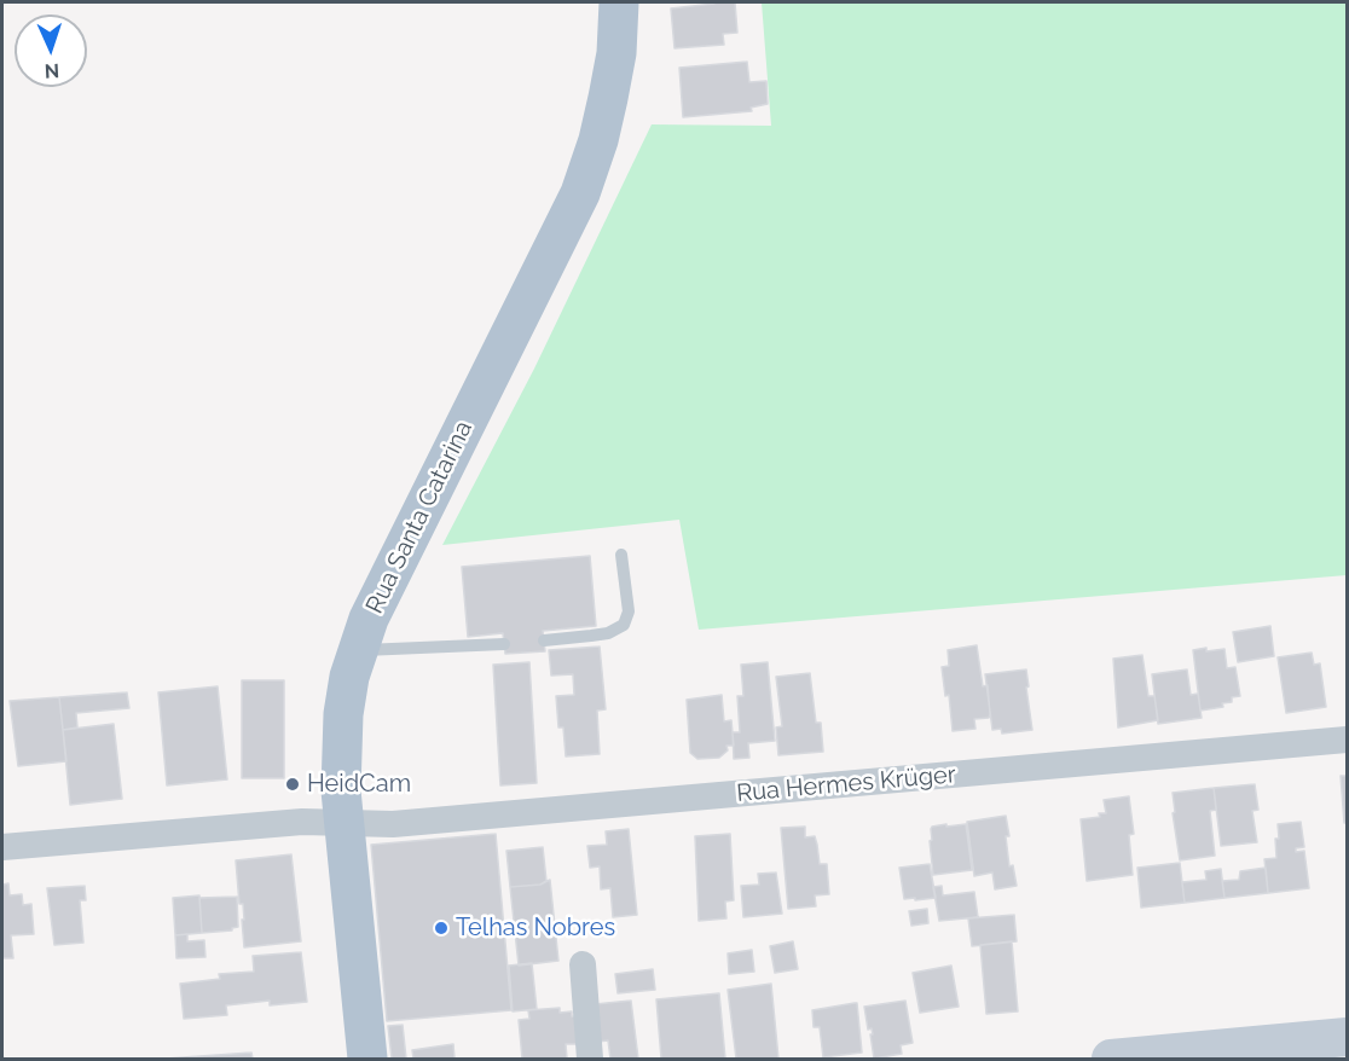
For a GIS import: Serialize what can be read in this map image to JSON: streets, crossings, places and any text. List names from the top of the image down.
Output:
{
  "streets": {
    "main road": ["Rua Santa Catarina"],
    "street": ["Rua Hermes Krüger"]
  },
  "crossings": [
    ["Rua Santa Catarina", "Rua Hermes Krüger"]
  ],
  "places": ["HeidCam", "Telhas Nobres"],
  "north": "bottom"
}
